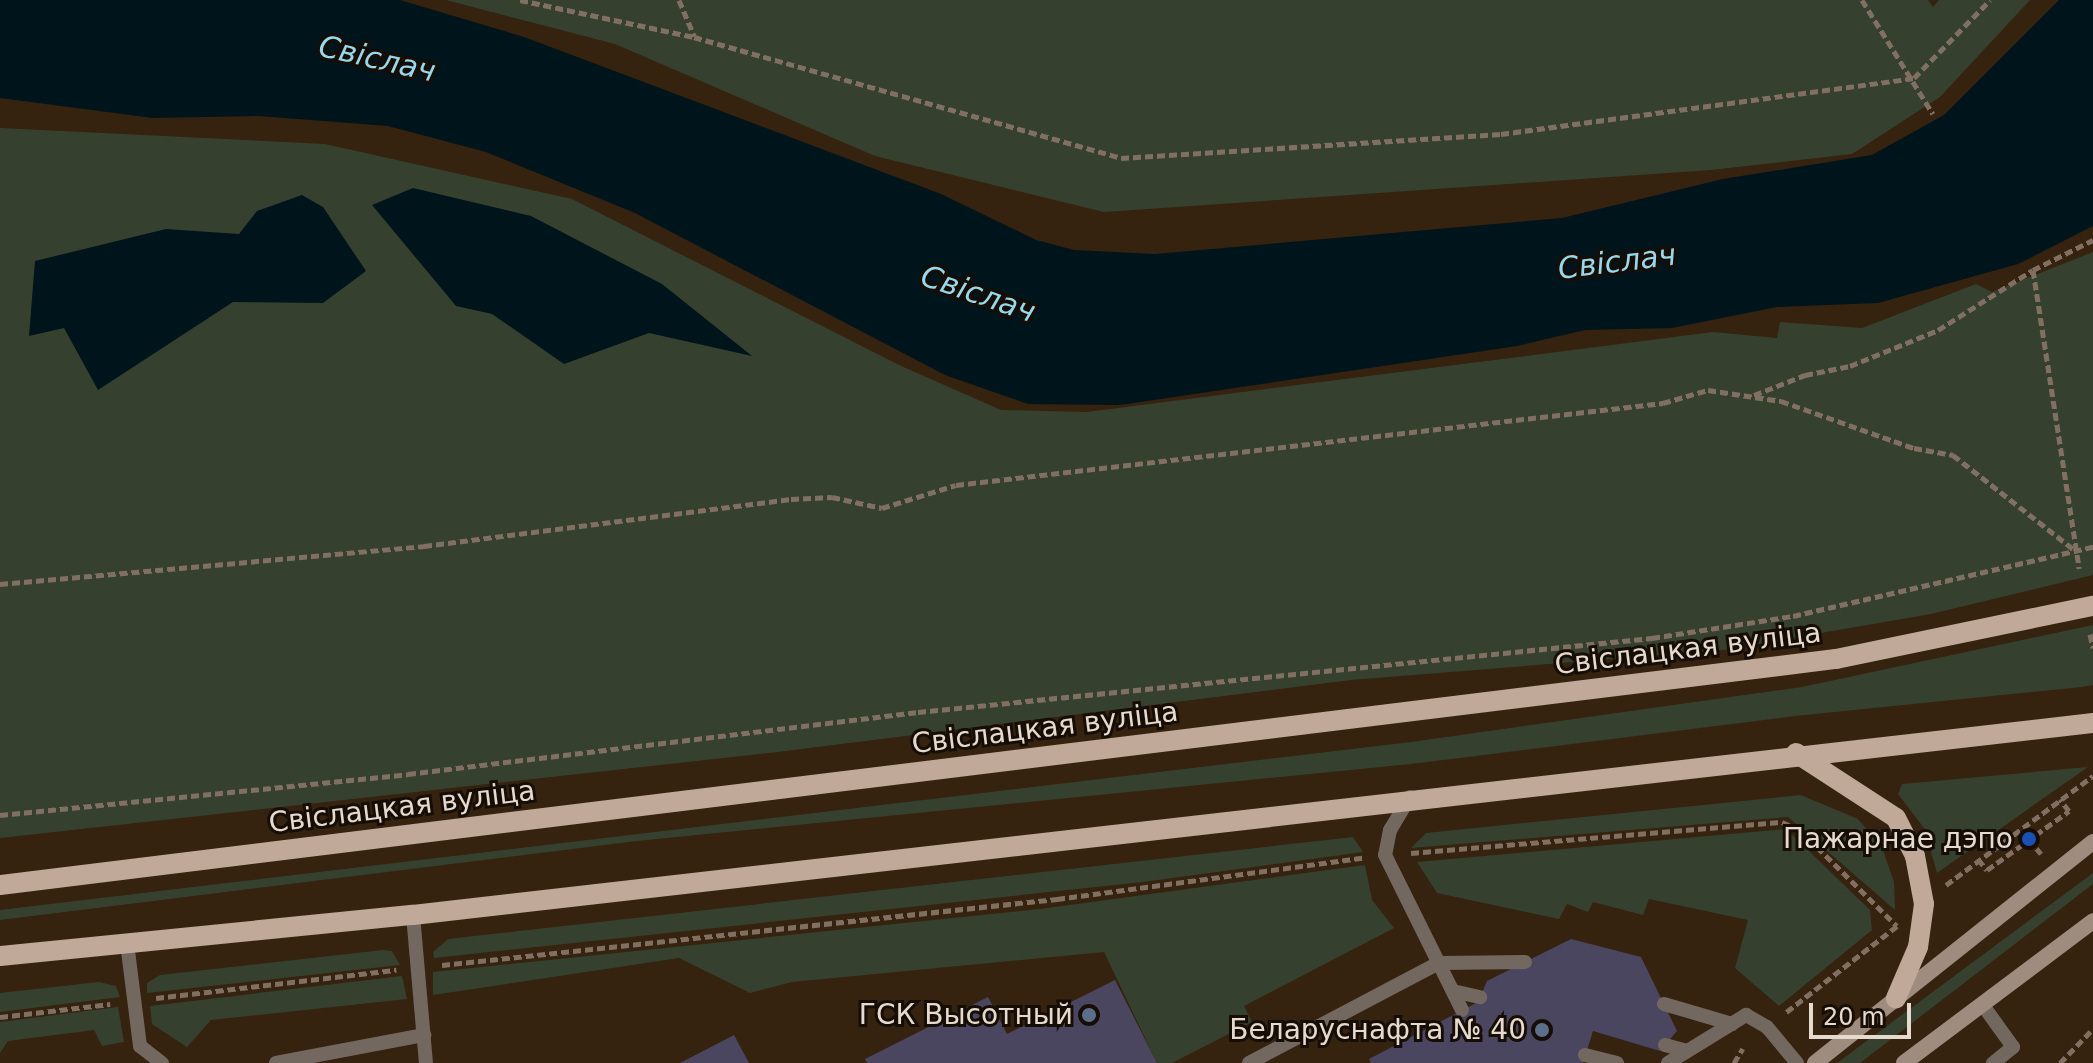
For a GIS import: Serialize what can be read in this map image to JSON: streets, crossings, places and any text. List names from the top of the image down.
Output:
{
  "streets": {
    "main road": ["Свіслацкая вуліца"]
  },
  "water": ["Свіслач"],
  "places": ["Пажарнае дэпо", "ГСК Высотный", "Беларуснафта № 40"],
  "scale_bar": "20 m"
}
